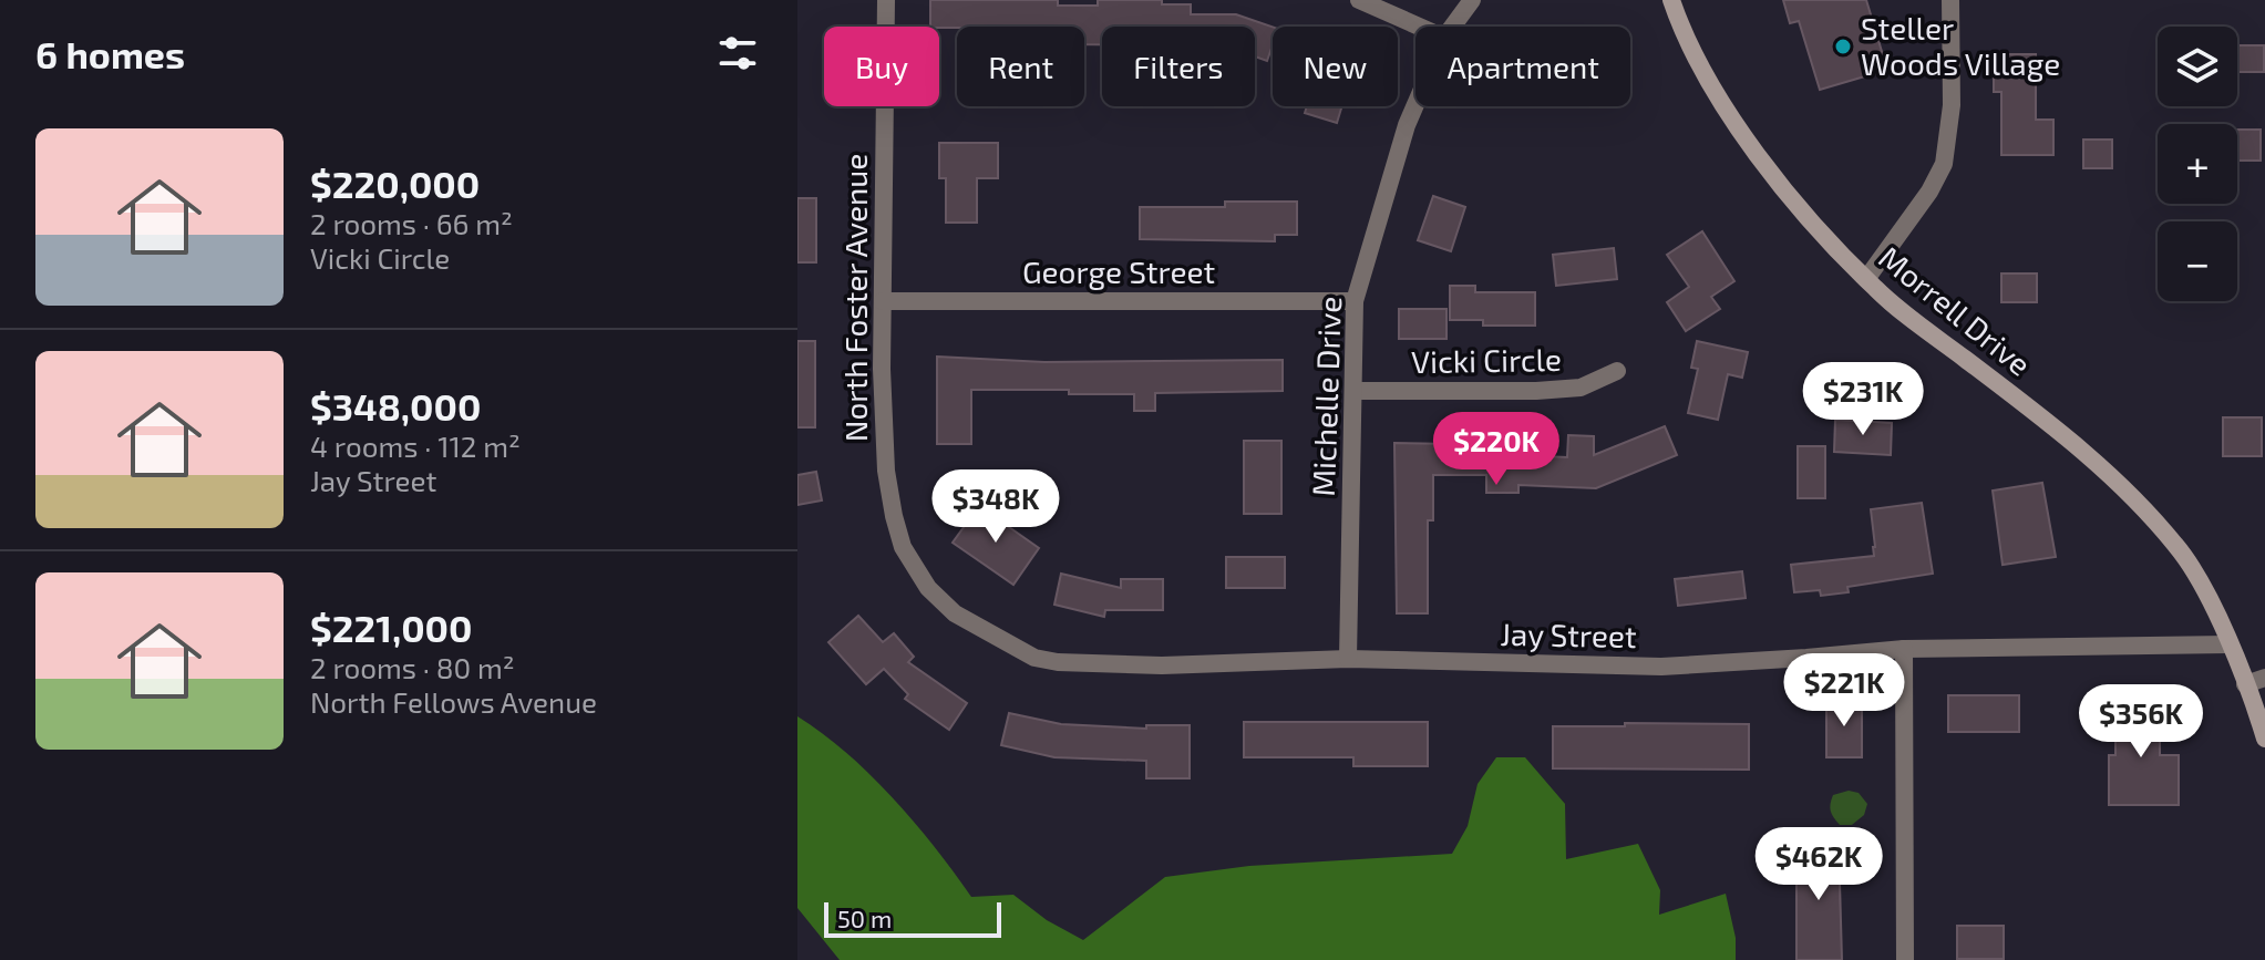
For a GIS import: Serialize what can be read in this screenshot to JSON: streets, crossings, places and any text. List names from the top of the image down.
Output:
{
  "streets": {
    "main road": ["Morrell Drive"],
    "street": [
      "George Street",
      "North Foster Avenue",
      "Vicki Circle",
      "Michelle Drive",
      "Jay Street"
    ]
  },
  "crossings": [
    ["George Street", "North Foster Avenue"],
    ["George Street", "Michelle Drive"],
    ["North Foster Avenue", "Jay Street"],
    ["Morrell Drive", "Jay Street"],
    ["Vicki Circle", "Michelle Drive"],
    ["Michelle Drive", "Jay Street"]
  ],
  "places": ["Steller Woods Village"],
  "scale_bar": "50 m",
  "page": {
    "heading": "6 homes",
    "map_buttons": ["+", "−"],
    "chip": [
      "Buy",
      "Rent",
      "Filters",
      "New",
      "Apartment"
    ],
    "list": [
      {
        "name": "$220,000",
        "note": "2 rooms · 66 m² · Vicki Circle"
      },
      {
        "name": "$348,000",
        "note": "4 rooms · 112 m² · Jay Street"
      },
      {
        "name": "$221,000",
        "note": "2 rooms · 80 m² · North Fellows Avenue"
      }
    ],
    "price": [
      "$231K",
      "$220K",
      "$348K",
      "$221K",
      "$356K",
      "$462K"
    ],
    "scale": "50 m"
  }
}
